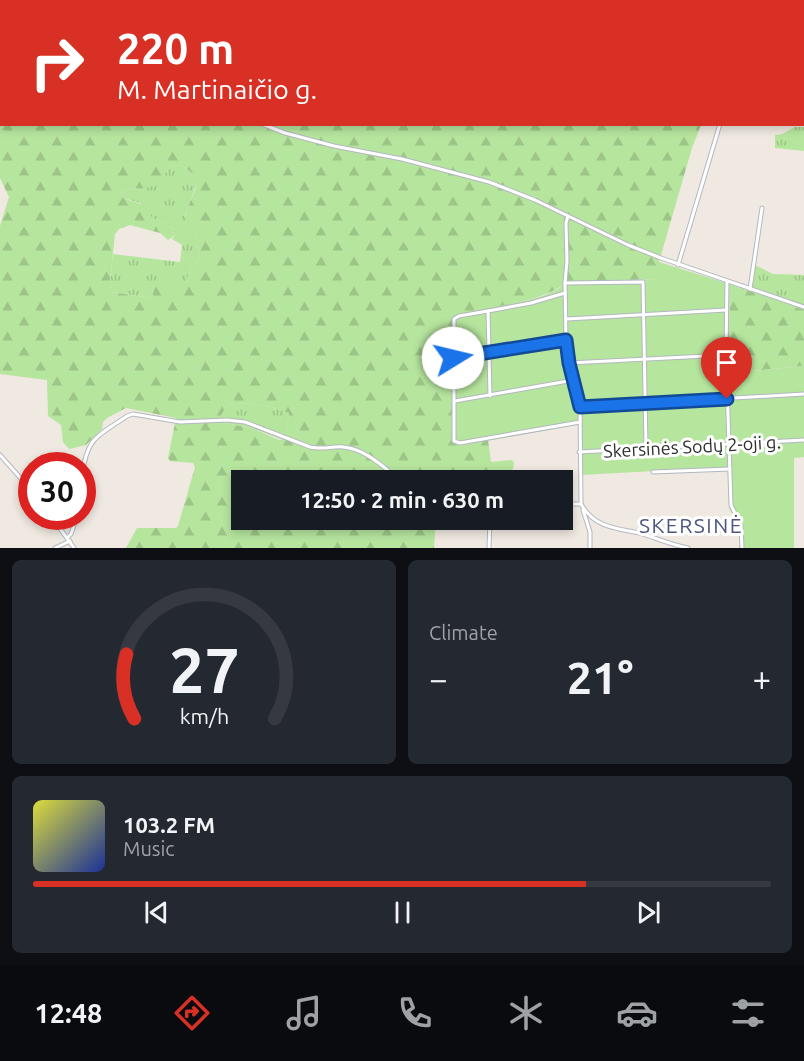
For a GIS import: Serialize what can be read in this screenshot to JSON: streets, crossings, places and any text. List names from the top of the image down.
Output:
{
  "streets": {
    "street": ["Skersinės Sodų 2-oji g."]
  },
  "districts": ["SKERSINĖ"],
  "page": {
    "turn": ["220 m", "M. Martinaičio g."],
    "limit": "30",
    "trip": "12:50 · 2 min · 630 m",
    "tile": "Climate",
    "heat": ["−", "21°", "+"],
    "song": ["103.2 FM", "Music"],
    "tabs": "12:48",
    "gauge": ["27", "km/h"]
  }
}
